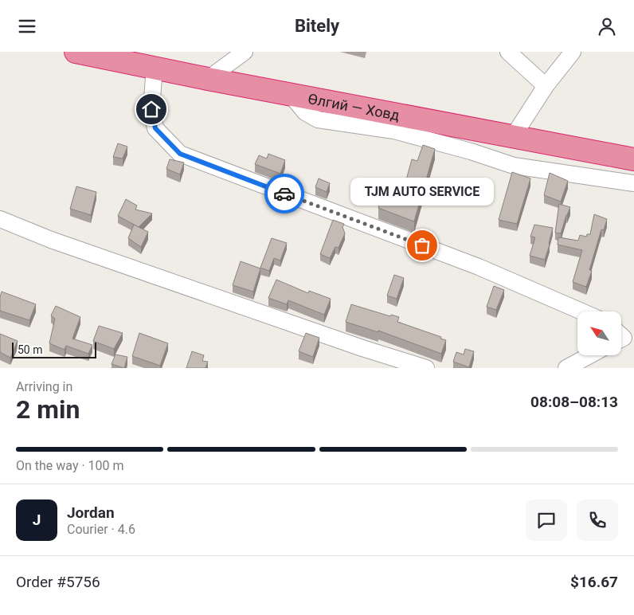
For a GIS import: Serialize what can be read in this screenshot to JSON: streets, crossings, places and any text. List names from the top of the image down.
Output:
{
  "streets": {
    "highway": ["Өлгий — Ховд"]
  },
  "places": ["TJM AUTO SERVICE"],
  "scale_bar": "50 m",
  "north": "top left",
  "page": {
    "header": "Bitely",
    "bubble": "TJM AUTO SERVICE",
    "scale": "50 m",
    "heading": ["2 min", "Arriving in", "08:08–08:13"],
    "panel": [
      "Jordan",
      "Courier · 4.6",
      "Order #5756",
      "$16.67"
    ],
    "bar": "On the way · 100 m",
    "round": "J"
  }
}
